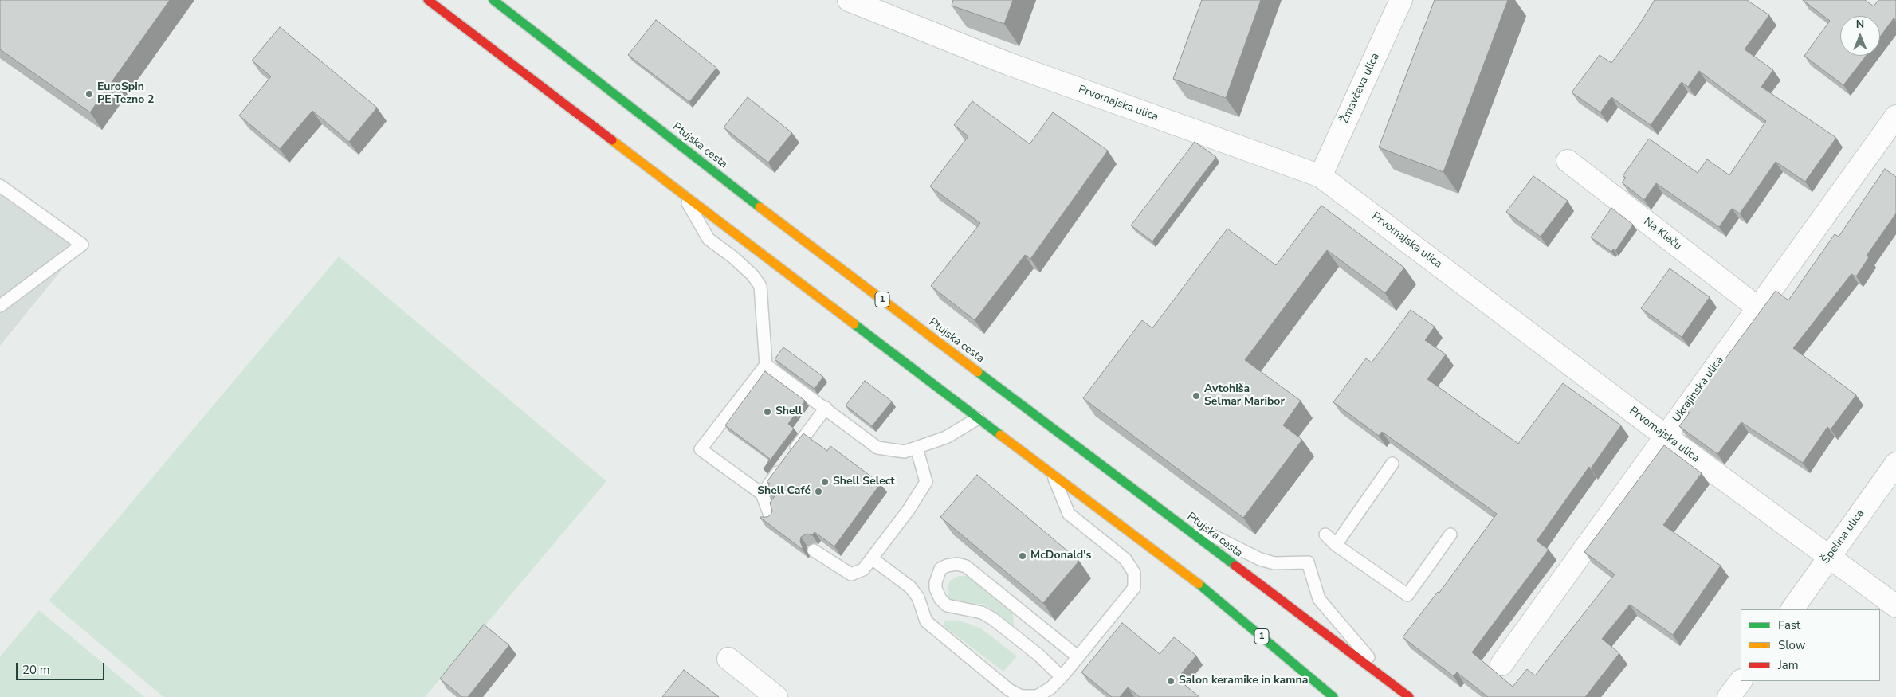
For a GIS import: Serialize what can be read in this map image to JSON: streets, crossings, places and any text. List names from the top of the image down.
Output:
{
  "streets": {
    "main road": ["Ptujska cesta", "1"],
    "street": [
      "Žmavčeva ulica",
      "Prvomajska ulica",
      "Na Kleču",
      "Ukrajinska ulica",
      "Špelina ulica"
    ]
  },
  "crossings": [
    ["Žmavčeva ulica", "Prvomajska ulica"],
    ["Prvomajska ulica", "Ukrajinska ulica"],
    ["Prvomajska ulica", "Špelina ulica"],
    ["Na Kleču", "Ukrajinska ulica"]
  ],
  "places": [
    "EuroSpin PE Tezno 2",
    "Avtohiša Selmar Maribor",
    "Shell",
    "Shell Select",
    "Shell Café",
    "McDonald's",
    "Salon keramike in kamna"
  ],
  "legend": ["Fast", "Slow", "Jam"],
  "scale_bar": "20 m",
  "north": "top"
}
